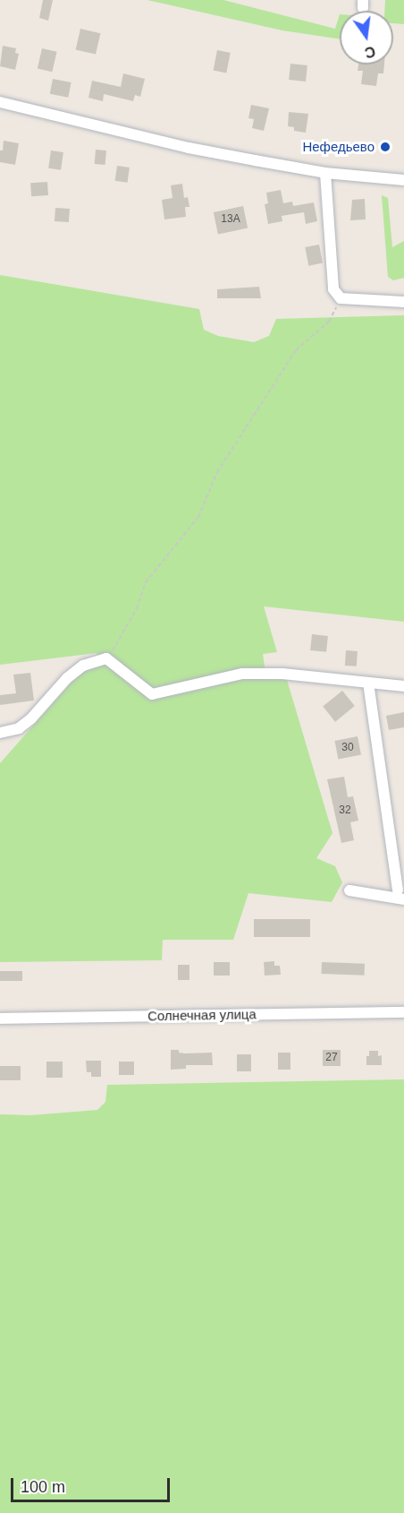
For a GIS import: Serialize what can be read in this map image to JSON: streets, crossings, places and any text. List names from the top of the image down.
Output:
{
  "streets": {
    "street": ["Солнечная улица"]
  },
  "places": ["Нефедьево"],
  "house_numbers": [
    "13А",
    "30",
    "32",
    "27"
  ],
  "scale_bar": "100 m",
  "north": "bottom"
}
